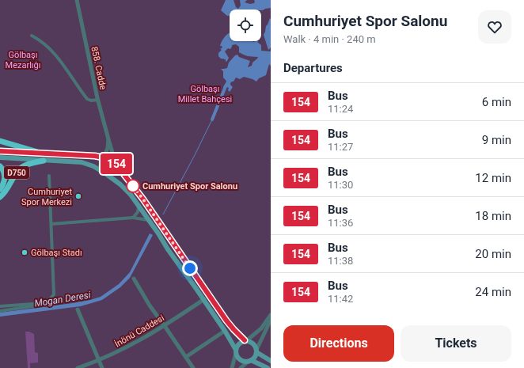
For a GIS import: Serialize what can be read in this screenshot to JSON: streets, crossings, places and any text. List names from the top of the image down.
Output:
{
  "streets": {
    "highway": ["D750"],
    "street": ["858. Cadde", "İnönü Caddesi"]
  },
  "water": ["Mogan Deresi"],
  "parks": ["Gölbaşı Mezarlığı", "Gölbaşı Millet Bahçesi"],
  "places": ["Cumhuriyet Spor Salonu", "Cumhuriyet Spor Merkezi", "Gölbaşı Stadı"],
  "lines": ["bus line 154"],
  "page": {
    "on_map": "154",
    "heading": [
      ["Cumhuriyet Spor Salonu", "Walk · 4 min · 240 m"],
      "Departures"
    ],
    "list": [
      {
        "mark": "154",
        "name": "Bus",
        "note": "11:24",
        "value": "6 min"
      },
      {
        "mark": "154",
        "name": "Bus",
        "note": "11:27",
        "value": "9 min"
      },
      {
        "mark": "154",
        "name": "Bus",
        "note": "11:30",
        "value": "12 min"
      },
      {
        "mark": "154",
        "name": "Bus",
        "note": "11:36",
        "value": "18 min"
      },
      {
        "mark": "154",
        "name": "Bus",
        "note": "11:38",
        "value": "20 min"
      },
      {
        "mark": "154",
        "name": "Bus",
        "note": "11:42",
        "value": "24 min"
      }
    ],
    "buttons": ["Directions", "Tickets"]
  }
}
